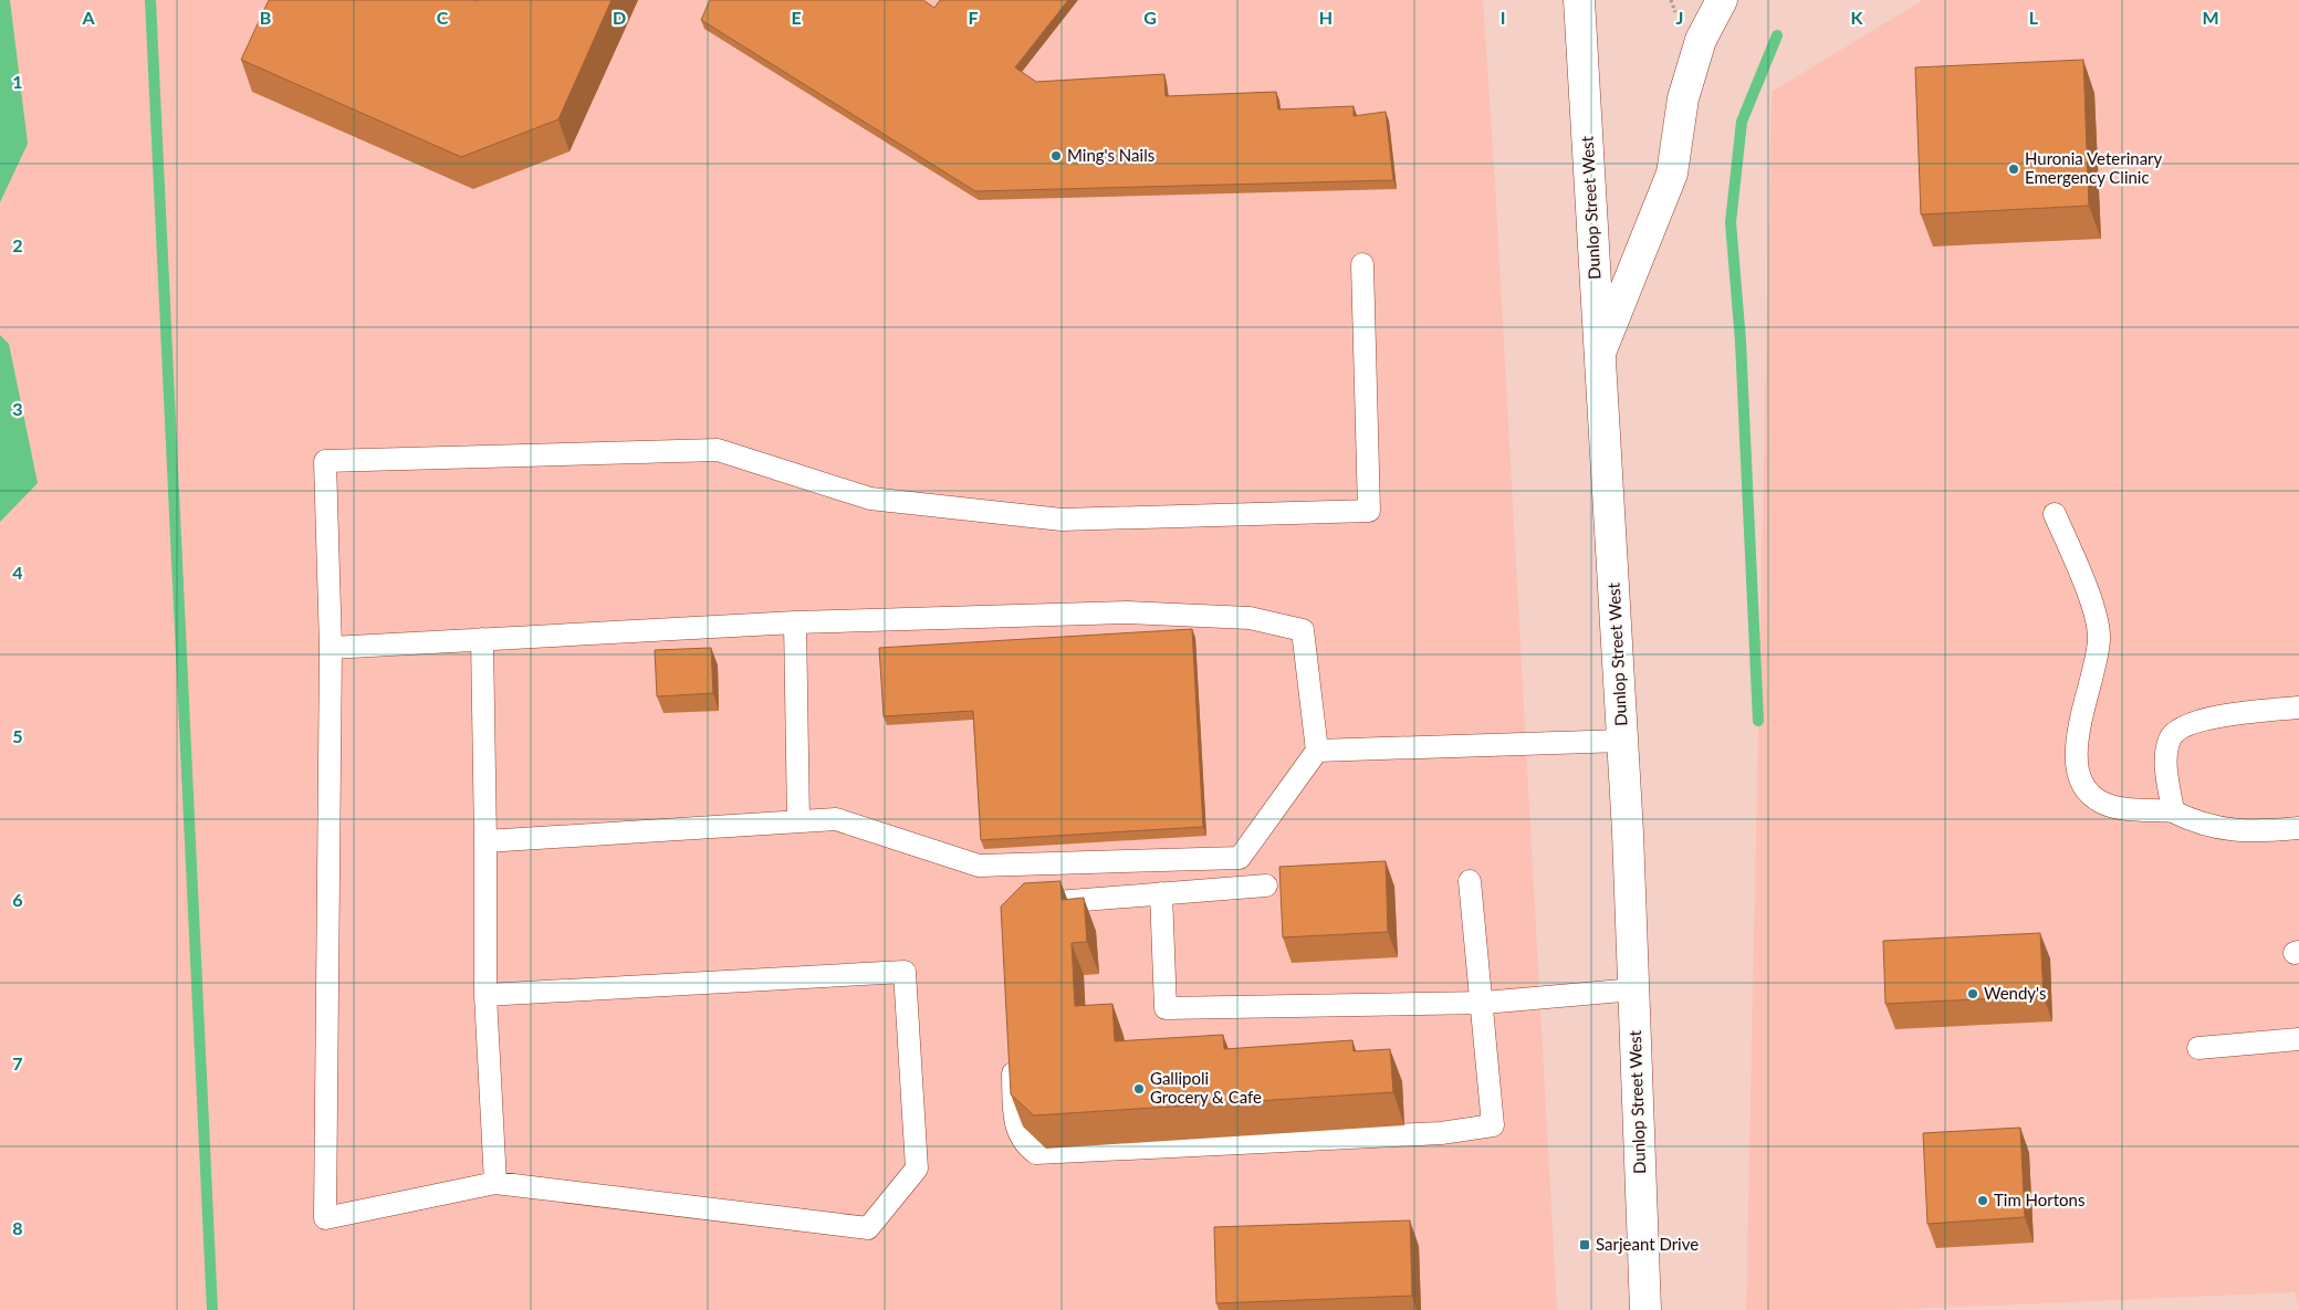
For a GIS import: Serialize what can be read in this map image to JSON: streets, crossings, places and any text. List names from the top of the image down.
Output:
{
  "streets": {
    "main road": ["Dunlop Street West"]
  },
  "places": {
    "other": [
      "Ming's Nails",
      "Huronia Veterinary Emergency Clinic",
      "Wendy's",
      "Gallipoli Grocery & Cafe",
      "Tim Hortons"
    ],
    "transit": ["Sarjeant Drive"]
  },
  "grid": {
    "columns": [
      "A",
      "B",
      "C",
      "D",
      "E",
      "F",
      "G",
      "H",
      "I",
      "J",
      "K",
      "L",
      "M"
    ],
    "rows": [
      "1",
      "2",
      "3",
      "4",
      "5",
      "6",
      "7",
      "8"
    ]
  }
}
